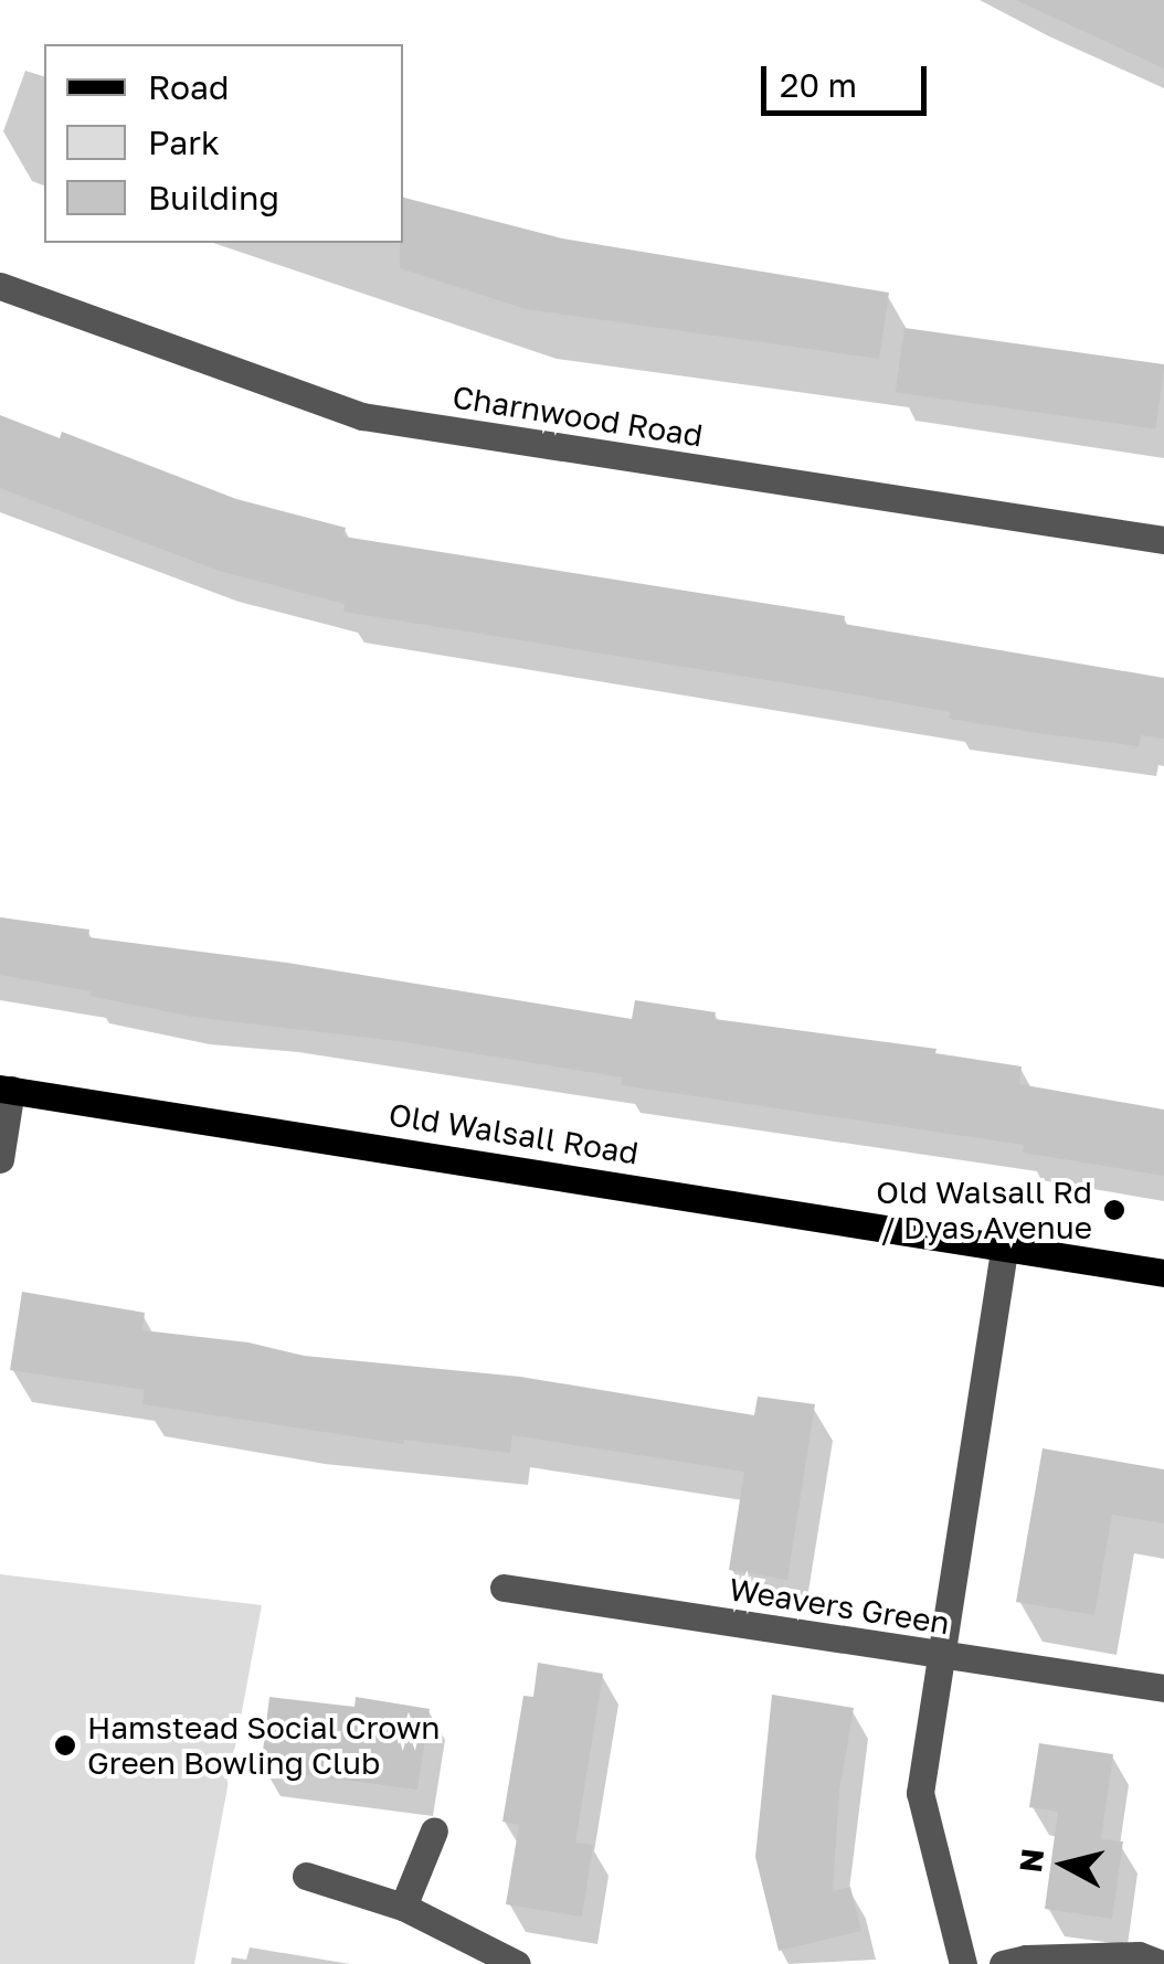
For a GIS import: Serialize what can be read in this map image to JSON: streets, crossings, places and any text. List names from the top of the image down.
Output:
{
  "streets": {
    "main road": ["Old Walsall Road"],
    "street": ["Charnwood Road", "Weavers Green"]
  },
  "places": ["Old Walsall Rd / Dyas Avenue", "Hamstead Social Crown Green Bowling Club"],
  "legend": ["Road", "Park", "Building"],
  "scale_bar": "20 m",
  "north": "left"
}
